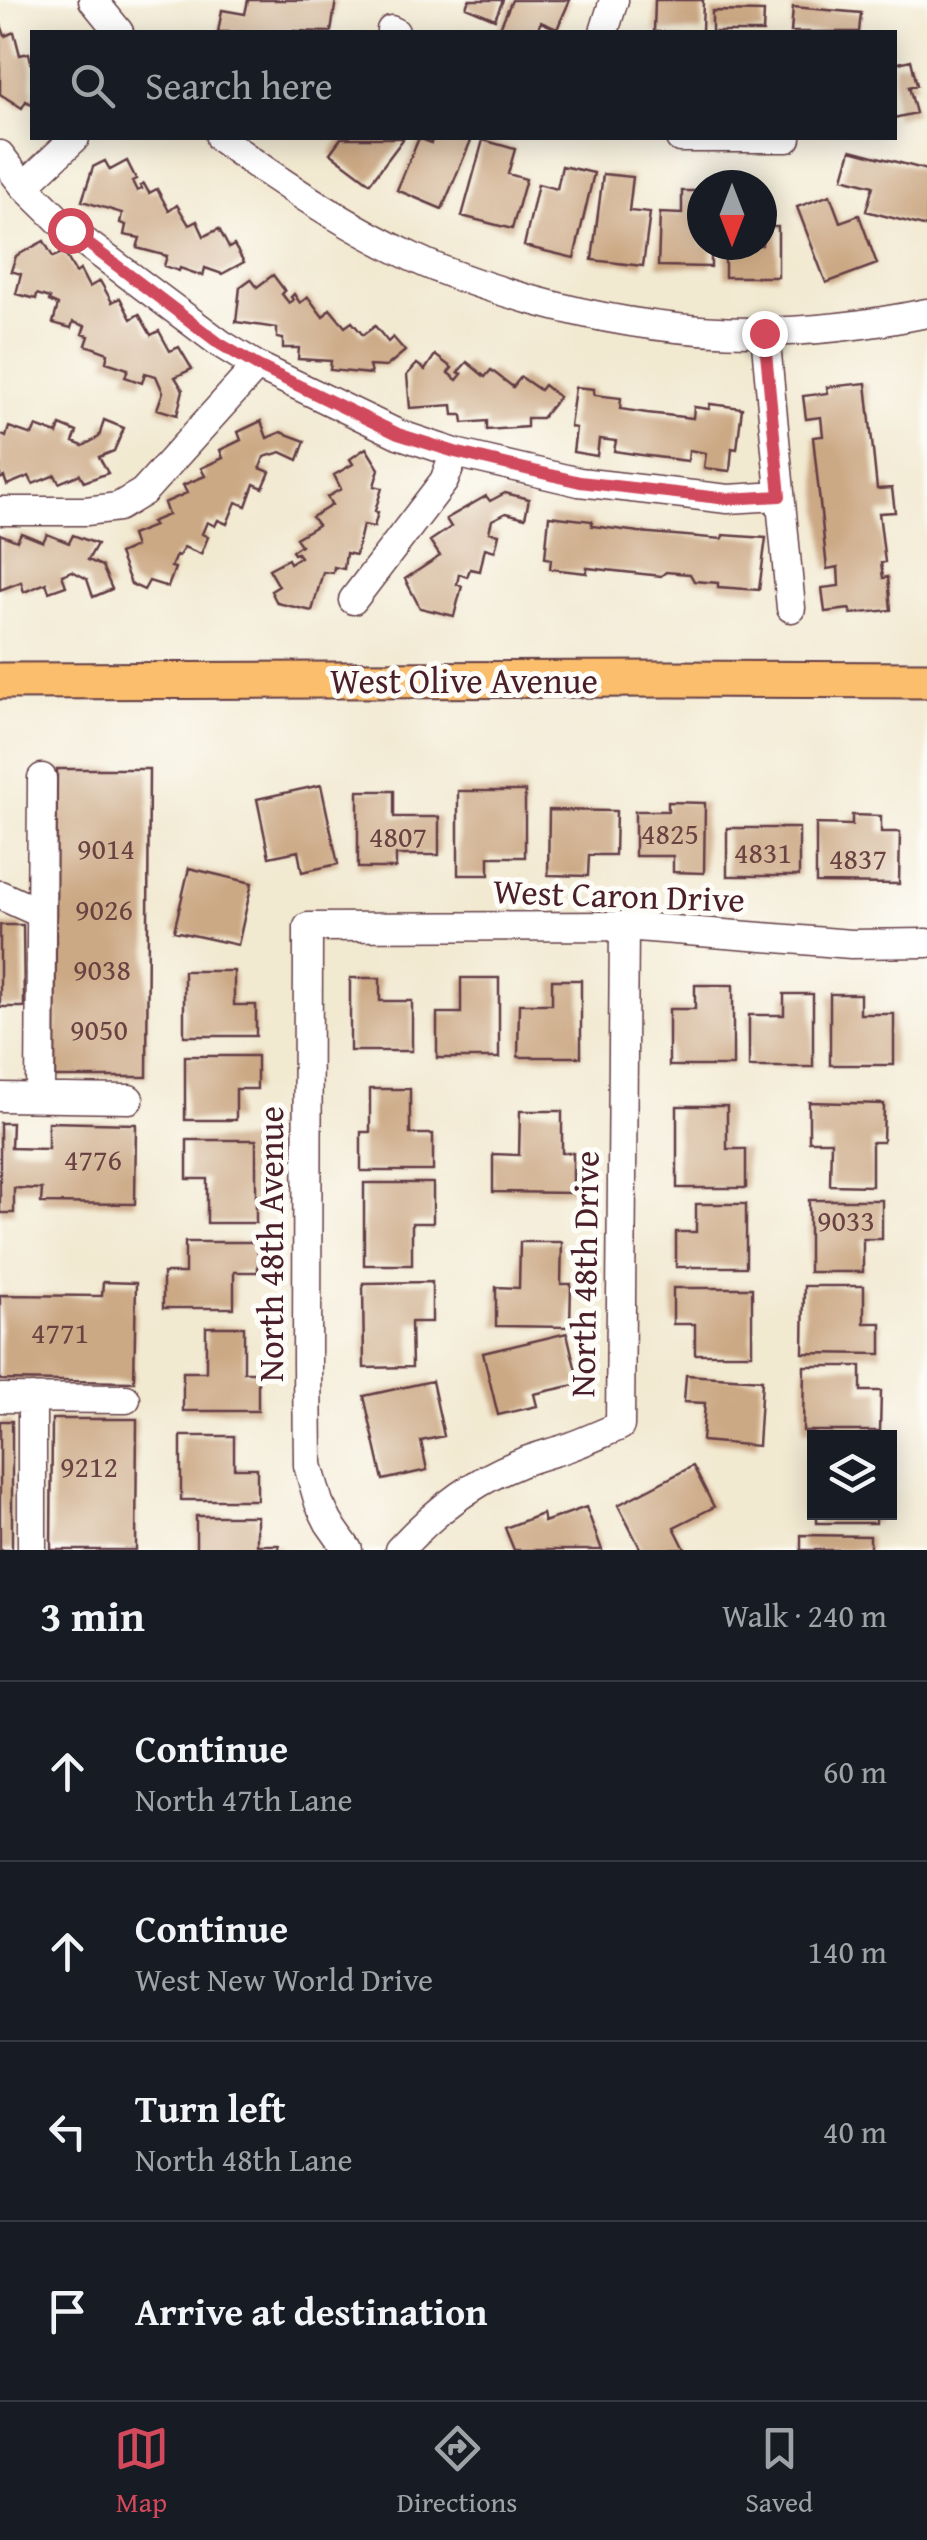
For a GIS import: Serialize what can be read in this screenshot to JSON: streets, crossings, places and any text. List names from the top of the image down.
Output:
{
  "streets": {
    "main road": ["West Olive Avenue"],
    "street": ["West Caron Drive", "North 48th Avenue", "North 48th Drive"]
  },
  "crossings": [
    ["West Caron Drive", "North 48th Avenue"],
    ["West Caron Drive", "North 48th Drive"]
  ],
  "house_numbers": [
    "4825",
    "4807",
    "9014",
    "4831",
    "4837",
    "9026",
    "9038",
    "9050",
    "4776",
    "9033",
    "4771",
    "9212"
  ],
  "north": "bottom",
  "page": {
    "search": "Search here",
    "heading": ["3 min", "Walk · 240 m"],
    "list": [
      ["Continue", "North 47th Lane", "60 m"],
      ["Continue", "West New World Drive", "140 m"],
      ["Turn left", "North 48th Lane", "40 m"],
      "Arrive at destination"
    ],
    "nav": ["Map", "Directions", "Saved"]
  }
}
